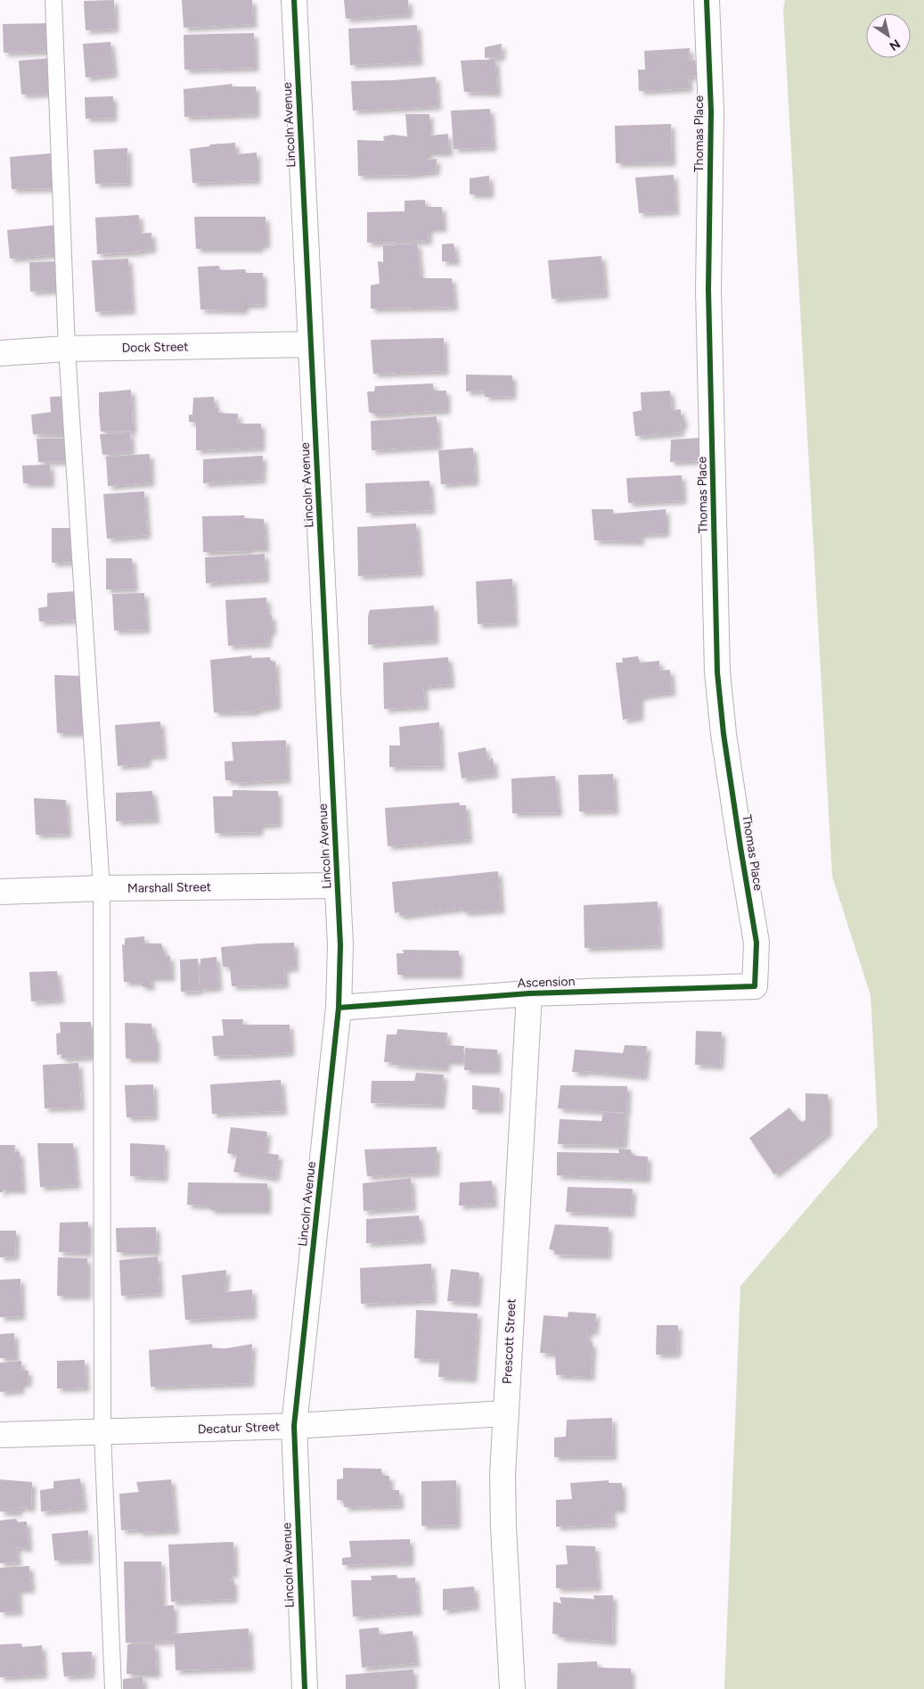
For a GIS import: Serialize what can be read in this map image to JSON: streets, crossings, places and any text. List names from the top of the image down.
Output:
{
  "streets": {
    "street": [
      "Lincoln Avenue",
      "Thomas Place",
      "Dock Street",
      "Marshall Street",
      "Ascension",
      "Prescott Street",
      "Decatur Street"
    ]
  },
  "crossings": [
    ["Lincoln Avenue", "Dock Street"],
    ["Lincoln Avenue", "Marshall Street"],
    ["Lincoln Avenue", "Ascension"],
    ["Lincoln Avenue", "Decatur Street"],
    ["Thomas Place", "Ascension"],
    ["Ascension", "Prescott Street"],
    ["Prescott Street", "Decatur Street"]
  ],
  "north": "bottom right"
}
